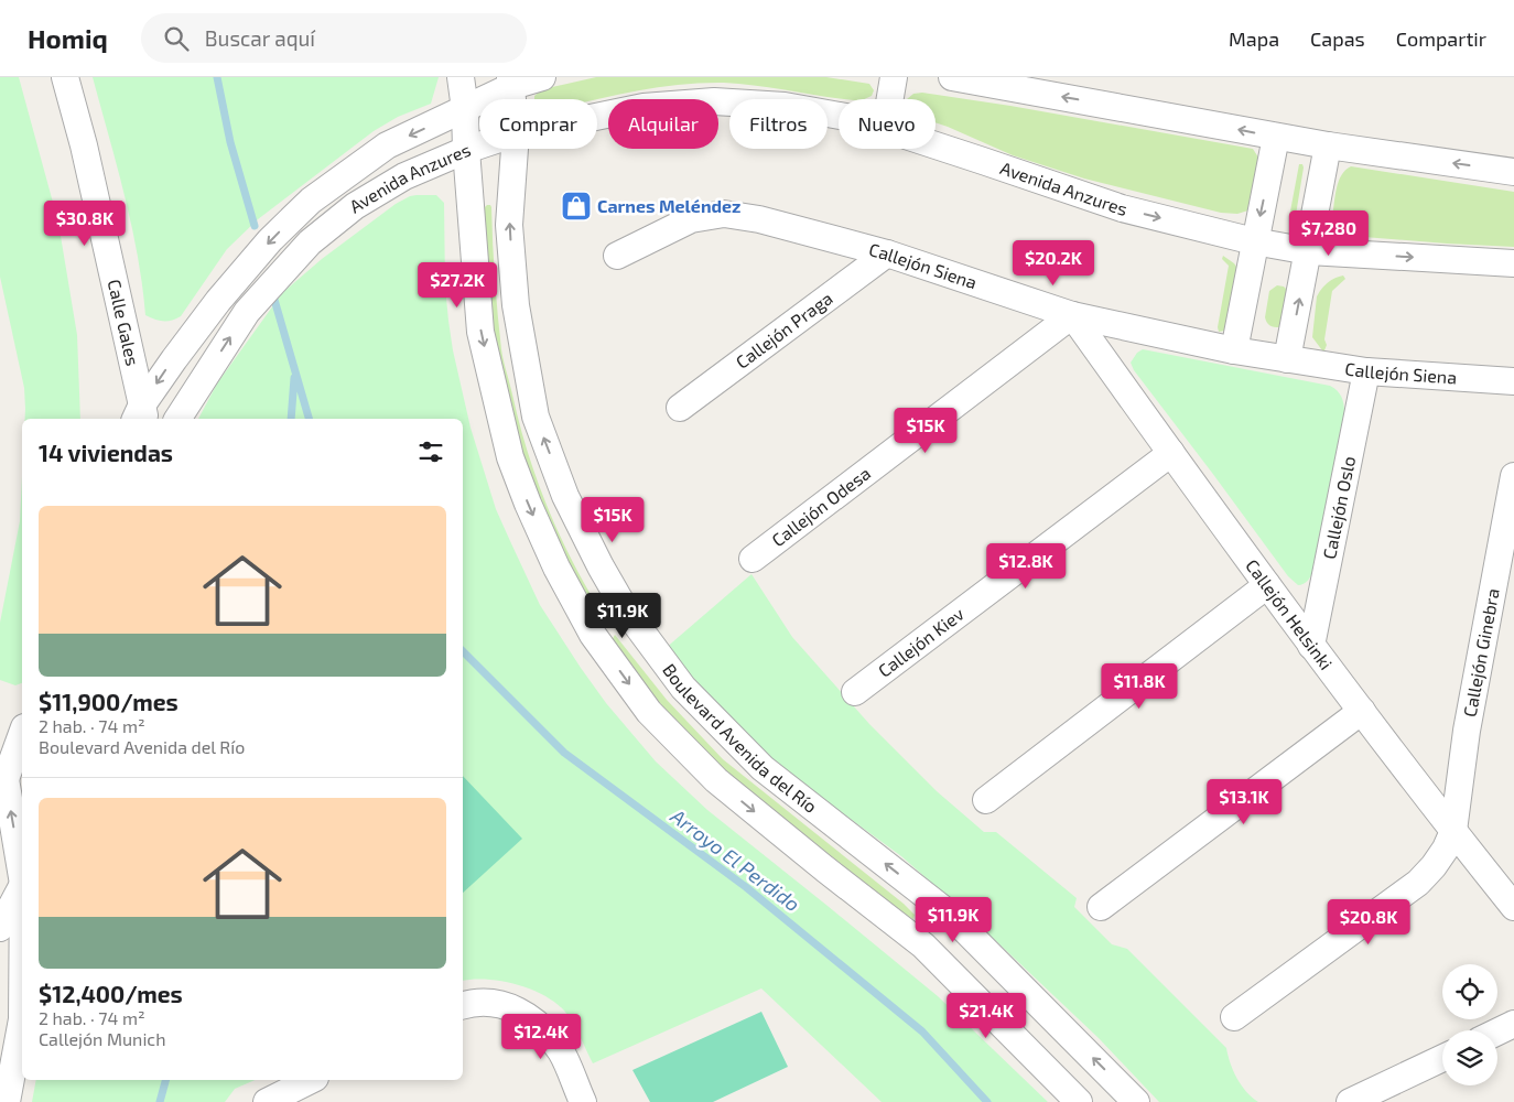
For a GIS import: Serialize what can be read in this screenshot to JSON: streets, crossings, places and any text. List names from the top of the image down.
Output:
{
  "streets": {
    "street": [
      "Avenida Anzures",
      "Callejón Siena",
      "Calle Gales",
      "Callejón Praga",
      "Callejón Odesa",
      "Callejón Oslo",
      "Callejón Helsinki",
      "Callejón Kiev",
      "Callejón Ginebra",
      "Boulevard Avenida del Río"
    ]
  },
  "crossings": [
    ["Avenida Anzures", "Calle Gales"],
    ["Avenida Anzures", "Boulevard Avenida del Río"],
    ["Callejón Siena", "Callejón Praga"],
    ["Callejón Siena", "Callejón Odesa"],
    ["Callejón Siena", "Callejón Oslo"],
    ["Callejón Siena", "Callejón Helsinki"],
    ["Callejón Odesa", "Callejón Helsinki"],
    ["Callejón Oslo", "Callejón Helsinki"],
    ["Callejón Helsinki", "Callejón Kiev"],
    ["Callejón Helsinki", "Callejón Ginebra"]
  ],
  "water": ["Arroyo El Perdido"],
  "places": {
    "shop": ["Carnes Meléndez"]
  },
  "page": {
    "header": "Homiq",
    "search": "Buscar aquí",
    "nav": ["Mapa", "Capas", "Compartir"],
    "chip": [
      "Comprar",
      "Alquilar",
      "Filtros",
      "Nuevo"
    ],
    "price": [
      "$30.8K",
      "$7,280",
      "$20.2K",
      "$27.2K",
      "$15K",
      "$15K",
      "$12.8K",
      "$11.9K",
      "$11.8K",
      "$13.1K",
      "$11.9K",
      "$20.8K",
      "$21.4K",
      "$12.4K"
    ],
    "heading": "14 viviendas",
    "list": [
      {
        "name": "$11,900/mes",
        "note": "2 hab. · 74 m² · Boulevard Avenida del Río"
      },
      {
        "name": "$12,400/mes",
        "note": "2 hab. · 74 m² · Callejón Munich"
      }
    ]
  }
}
